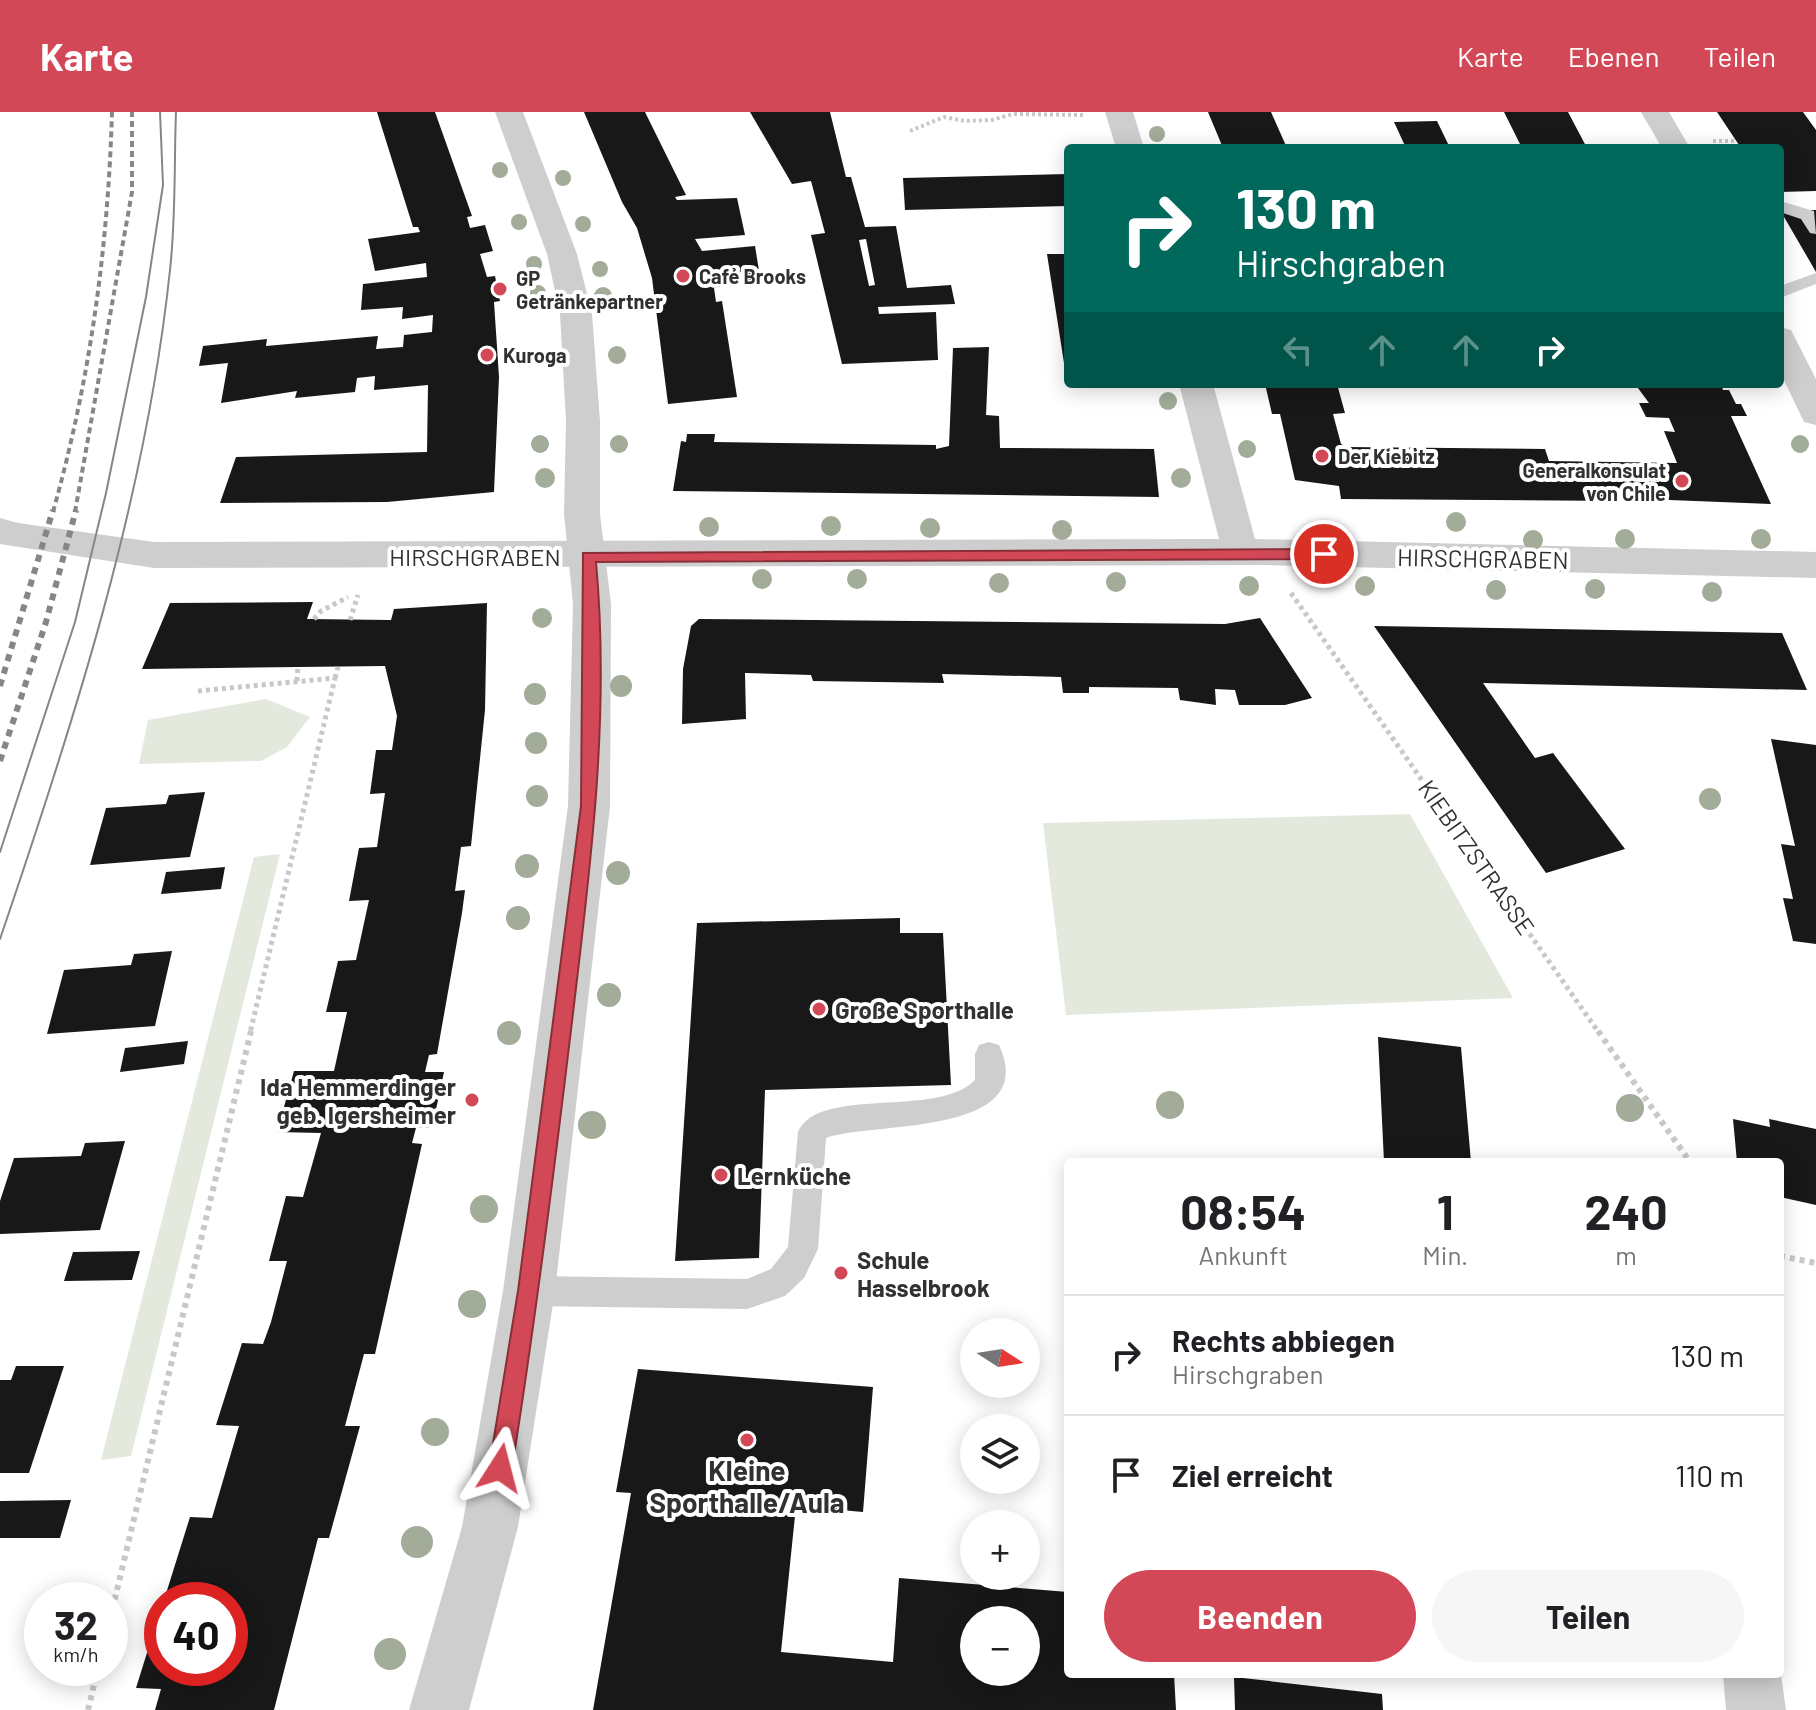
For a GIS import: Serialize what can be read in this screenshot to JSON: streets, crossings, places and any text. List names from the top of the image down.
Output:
{
  "streets": {
    "street": ["HIRSCHGRABEN"],
    "path": ["KIEBITZSTRASSE"]
  },
  "crossings": [
    ["HIRSCHGRABEN", "KIEBITZSTRASSE"]
  ],
  "places": [
    "Café Brooks",
    "GP Getränkepartner",
    "Kuroga",
    "Der Kiebitz",
    "Generalkonsulat von Chile",
    "Große Sporthalle",
    "Ida Hemmerdinger geb. Igersheimer",
    "Lernküche",
    "Schule Hasselbrook",
    "Kleine Sporthalle/Aula"
  ],
  "north": "right",
  "page": {
    "header": "Karte",
    "nav": ["Karte", "Ebenen", "Teilen"],
    "turn": ["130 m", "Hirschgraben"],
    "eta": [
      "08:54",
      "Ankunft",
      "1",
      "Min.",
      "240",
      "m"
    ],
    "list": [
      {
        "name": "Rechts abbiegen",
        "note": "Hirschgraben",
        "value": "130 m"
      },
      {
        "name": "Ziel erreicht",
        "value": "110 m"
      }
    ],
    "map_buttons": ["+", "−"],
    "buttons": ["Beenden", "Teilen"],
    "speed": "32 km/h",
    "limit": "40"
  }
}
